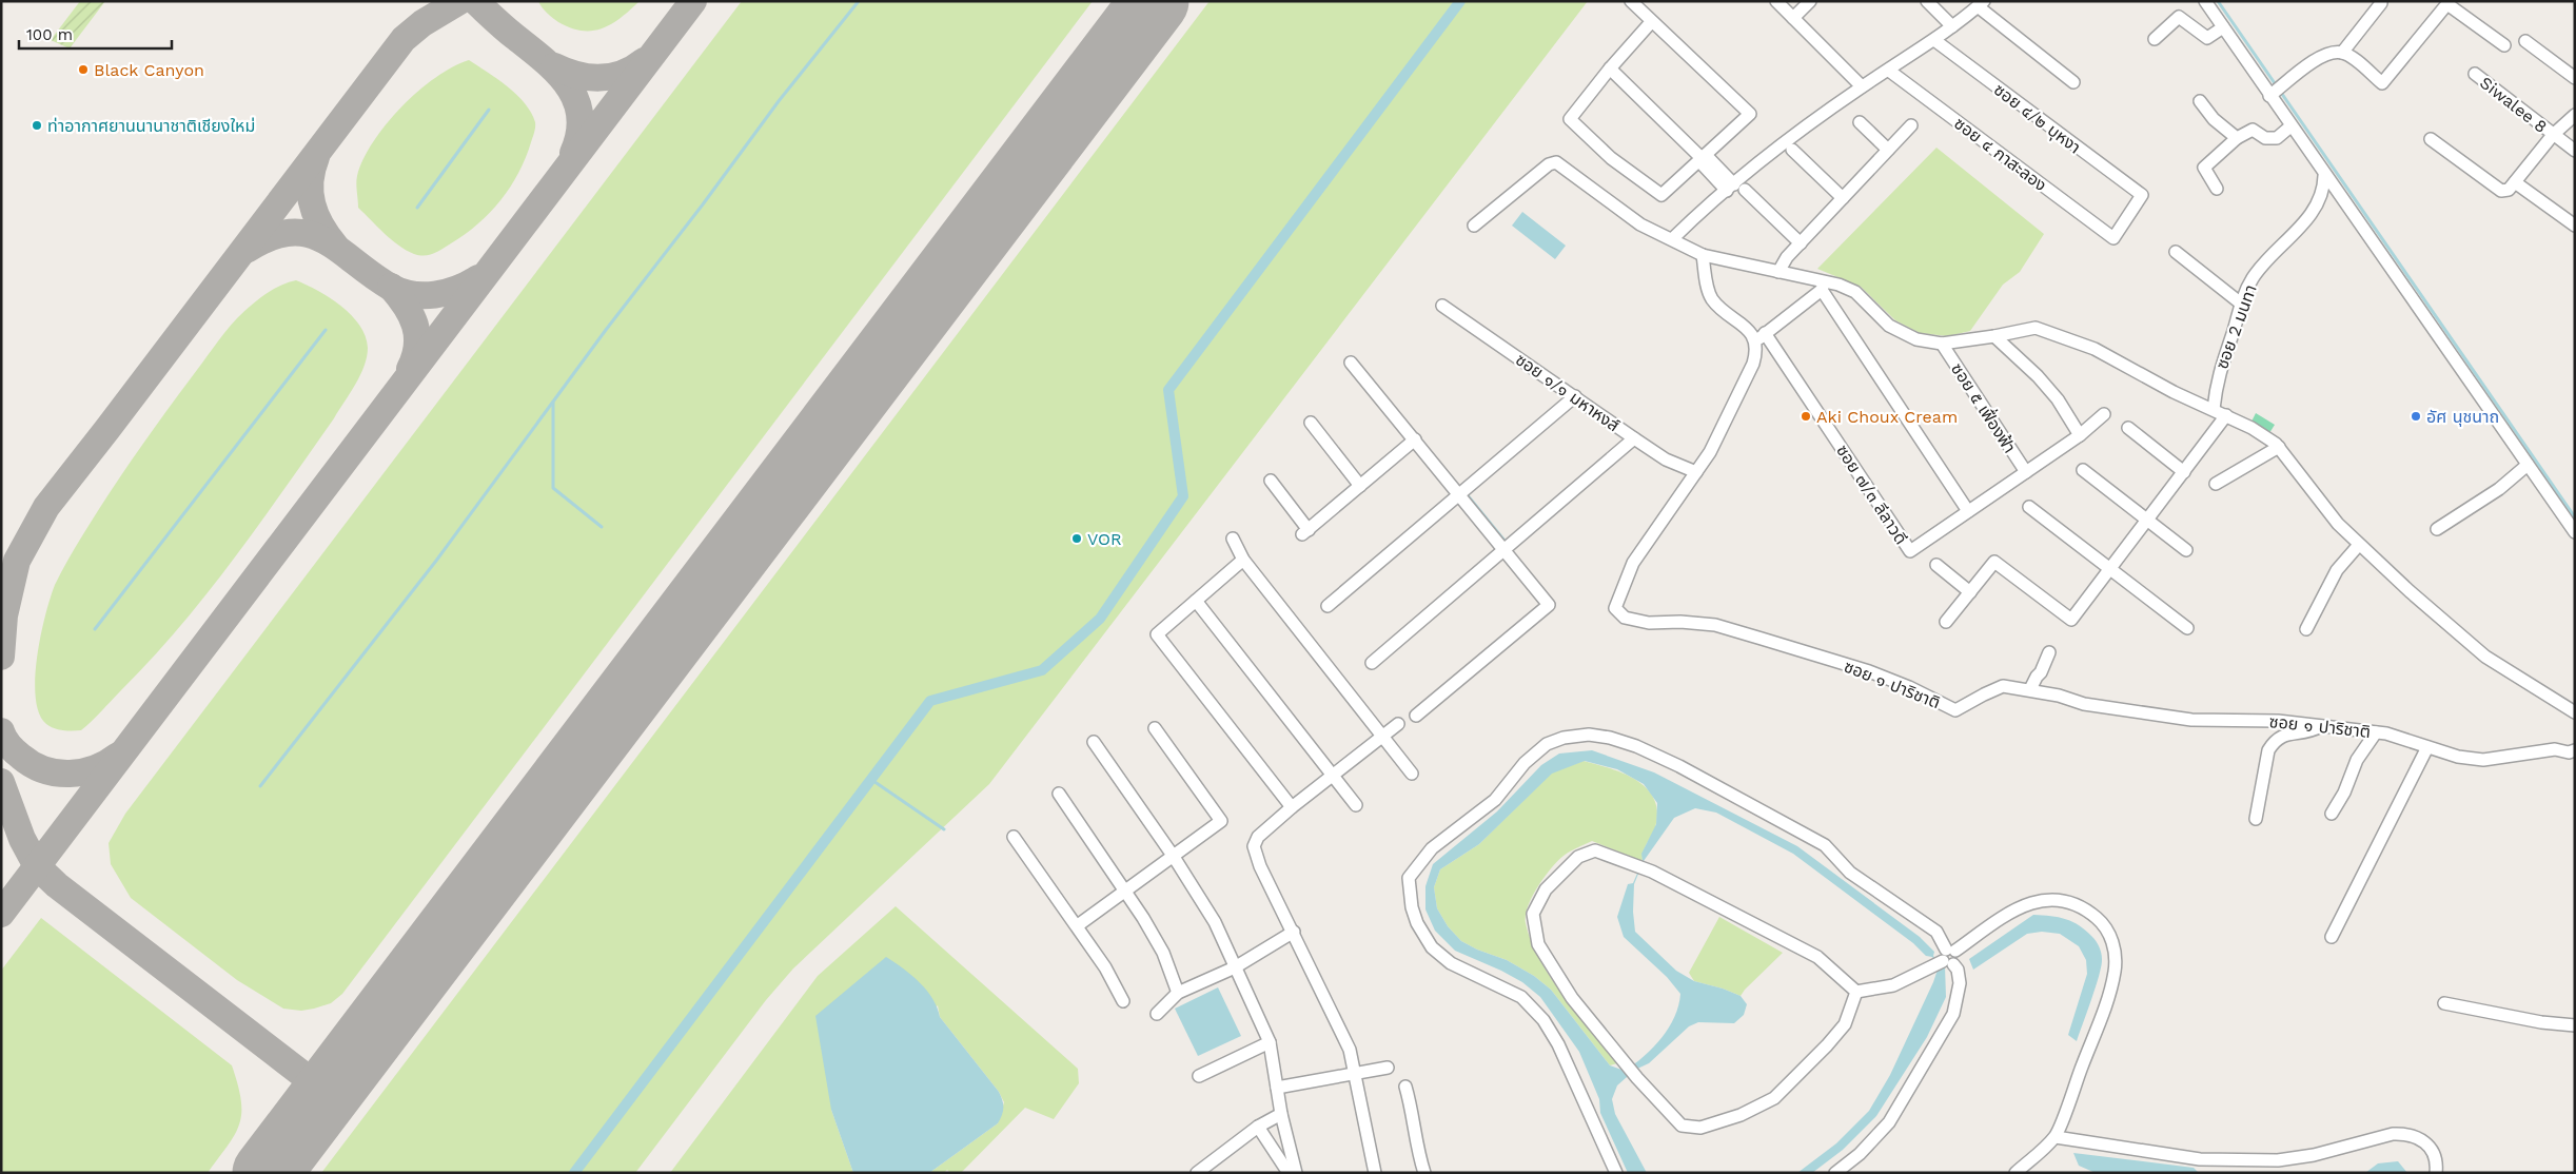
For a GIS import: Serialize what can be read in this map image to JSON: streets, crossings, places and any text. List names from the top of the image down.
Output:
{
  "streets": {
    "street": [
      "Siwalee 8",
      "ซอย ๔/๒ บุหงา",
      "ซอย ๔ กาสะลอง",
      "ซอย 2 มนทา",
      "ซอย ๑/๑ มหาหงส์",
      "ซอย ๕ เฟื่องฟ้า",
      "ซอย ๗/๓ ลีลาวดี",
      "ซอย ๑ ปาริชาติ"
    ]
  },
  "crossings": [
    ["ซอย ๔/๒ บุหงา", "ซอย ๔ กาสะลอง"],
    ["ซอย ๑/๑ มหาหงส์", "ซอย ๑ ปาริชาติ"],
    ["ซอย ๗/๓ ลีลาวดี", "ซอย ๑ ปาริชาติ"]
  ],
  "places": [
    "Black Canyon",
    "ท่าอากาศยานนานาชาติเชียงใหม่",
    "Aki Choux Cream",
    "อัศ นุชนาถ",
    "VOR"
  ],
  "scale_bar": "100 m"
}
